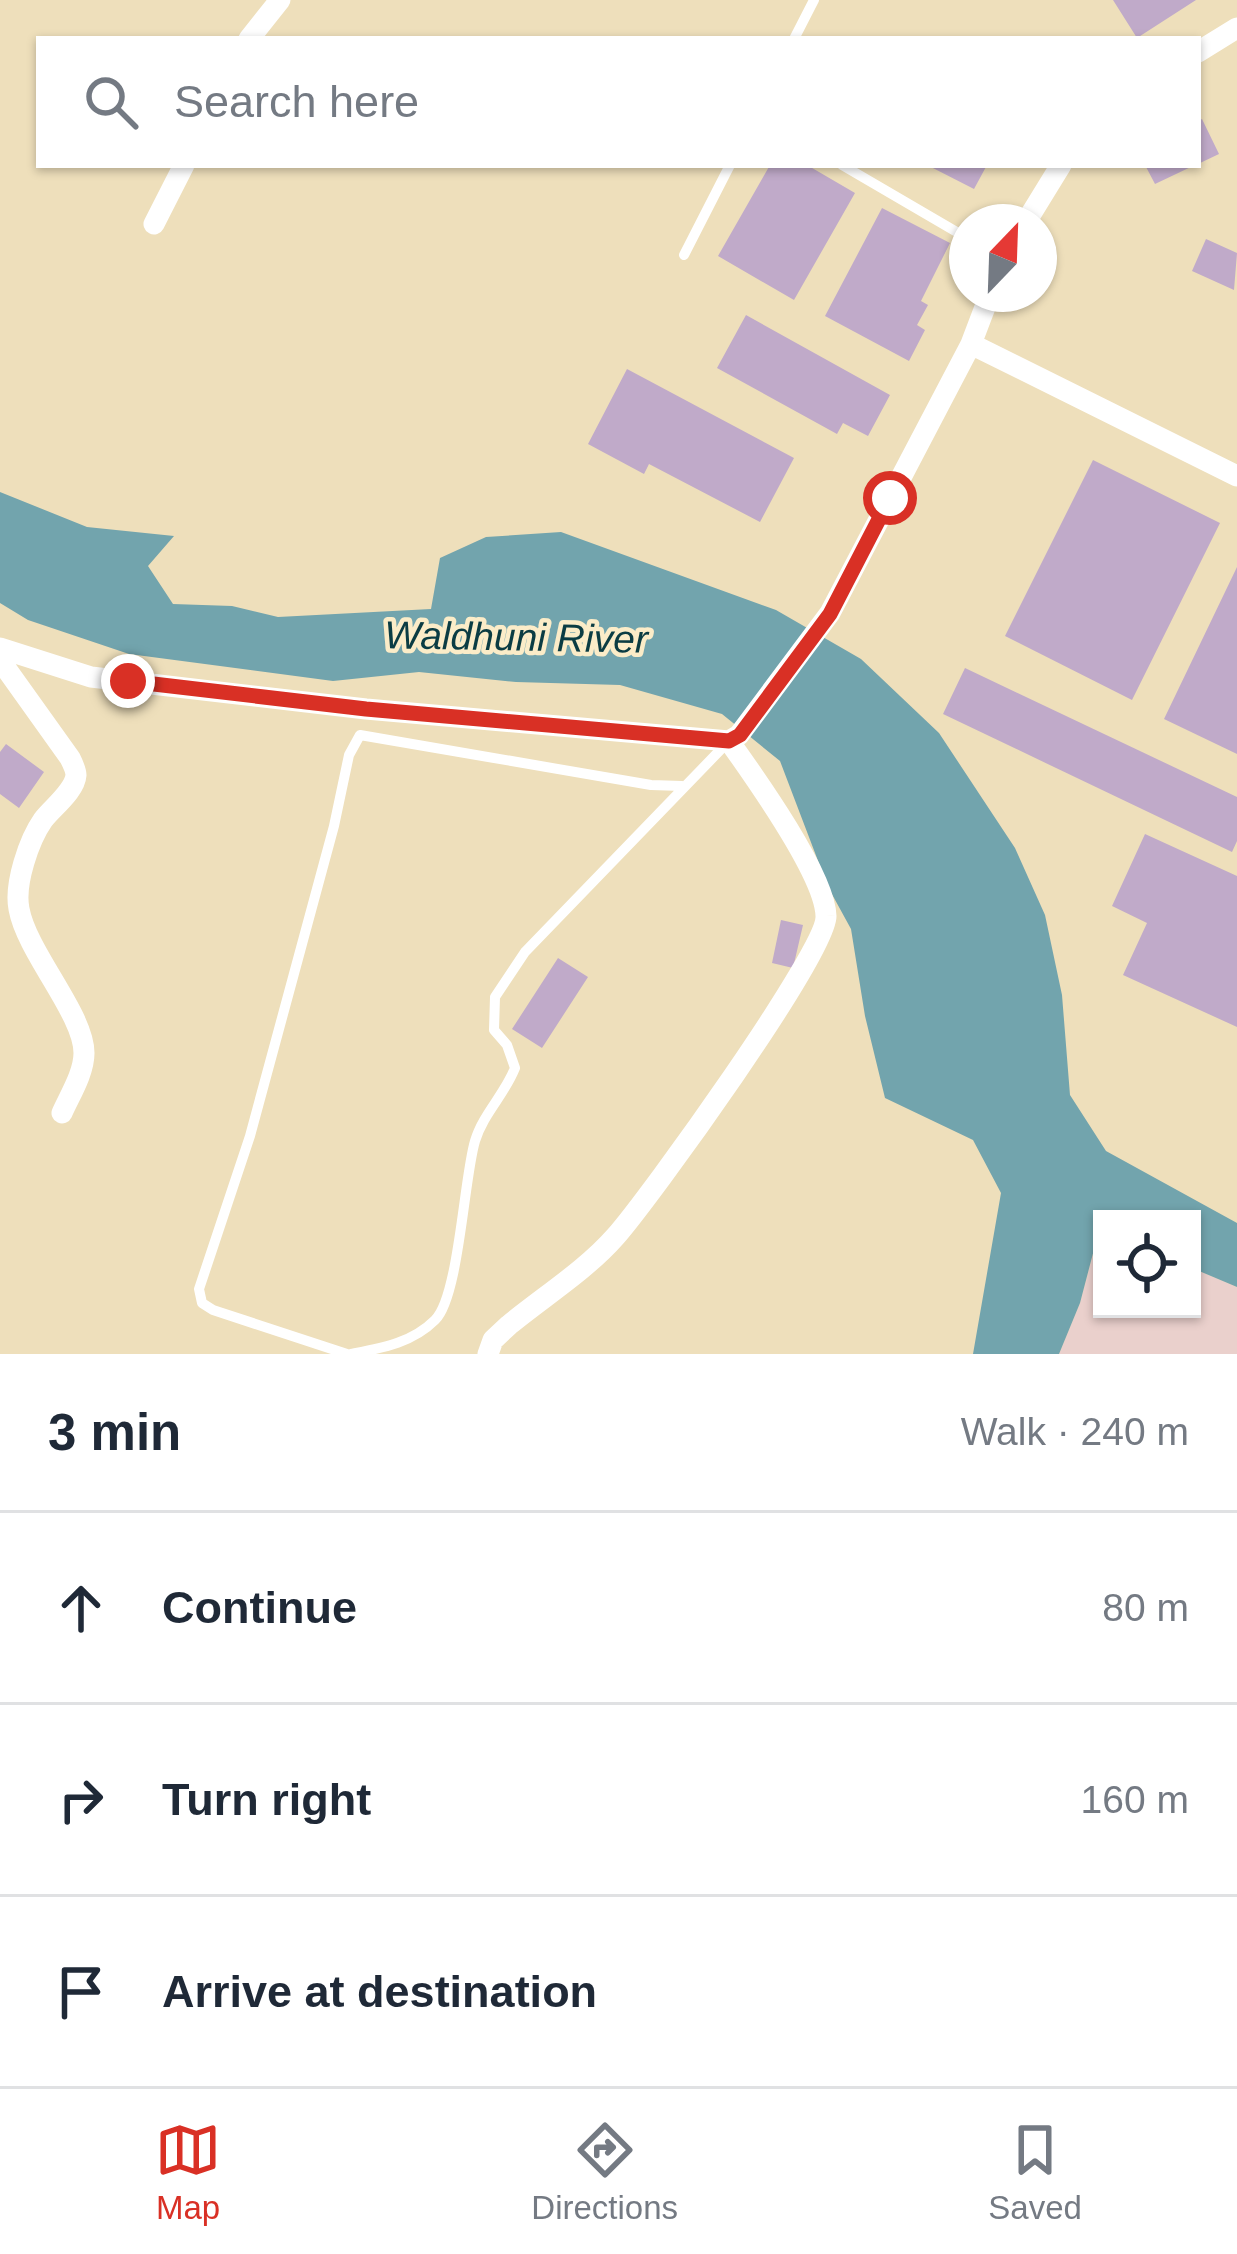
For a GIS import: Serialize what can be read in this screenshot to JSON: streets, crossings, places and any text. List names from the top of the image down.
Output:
{
  "water": ["Waldhuni River"],
  "north": "top right",
  "page": {
    "search": "Search here",
    "heading": ["3 min", "Walk · 240 m"],
    "list": [
      ["Continue", "80 m"],
      ["Turn right", "160 m"],
      "Arrive at destination"
    ],
    "nav": ["Map", "Directions", "Saved"]
  }
}
